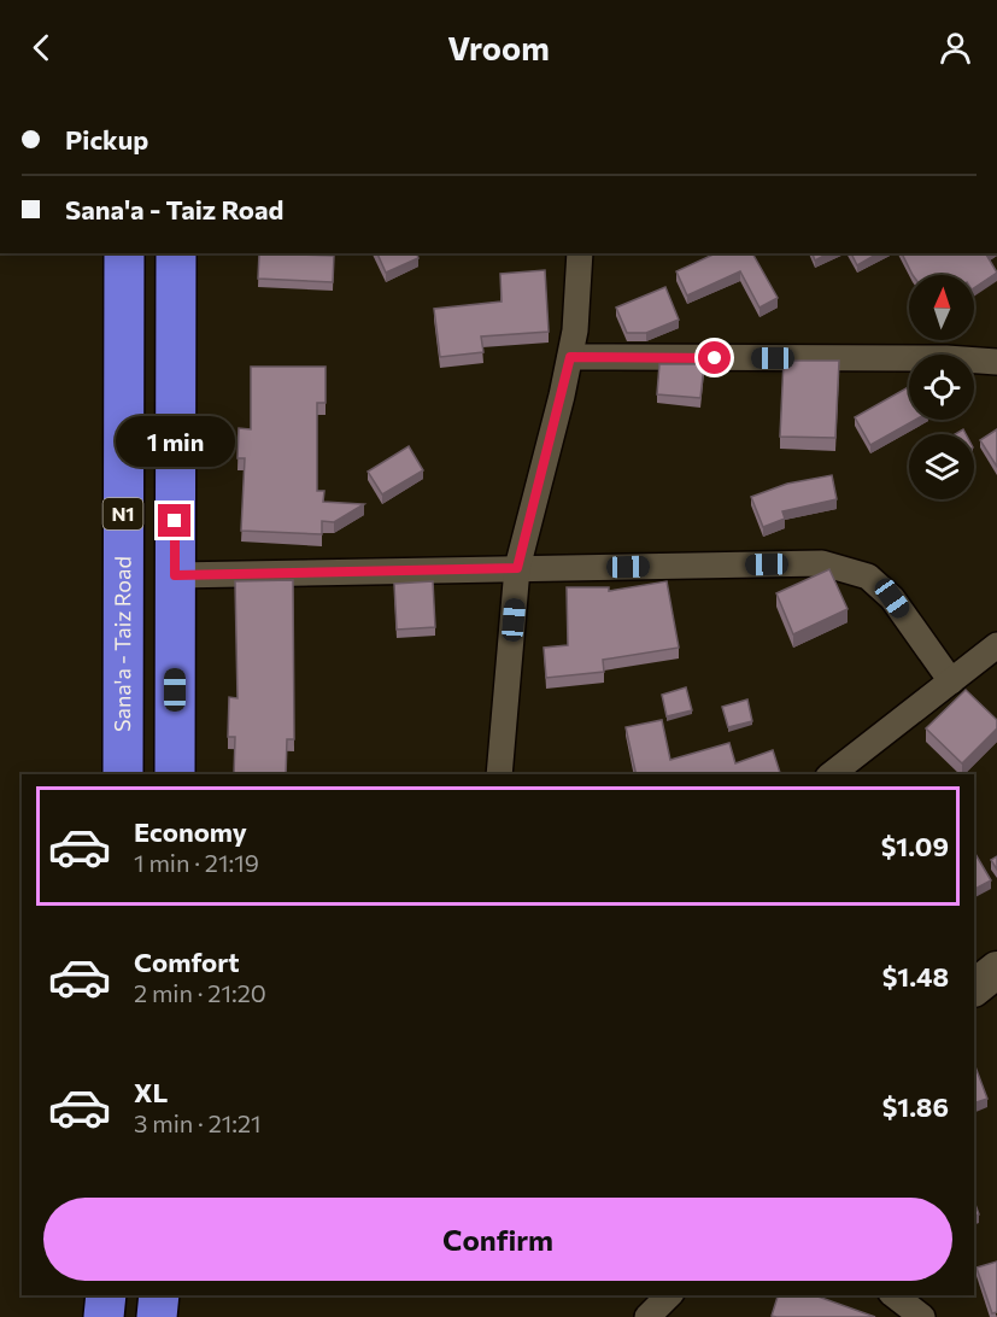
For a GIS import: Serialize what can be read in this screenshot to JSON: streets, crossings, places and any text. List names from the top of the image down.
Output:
{
  "streets": {
    "highway": ["N1", "Sana'a - Taiz Road"]
  },
  "north": "top",
  "page": {
    "header": "Vroom",
    "banner": ["Pickup", "Sana'a - Taiz Road"],
    "bubble": "1 min",
    "list": [
      {
        "name": "Economy",
        "note": "1 min · 21:19",
        "value": "$1.09"
      },
      {
        "name": "Comfort",
        "note": "2 min · 21:20",
        "value": "$1.48"
      },
      {
        "name": "XL",
        "note": "3 min · 21:21",
        "value": "$1.86"
      }
    ],
    "buttons": "Confirm"
  }
}
